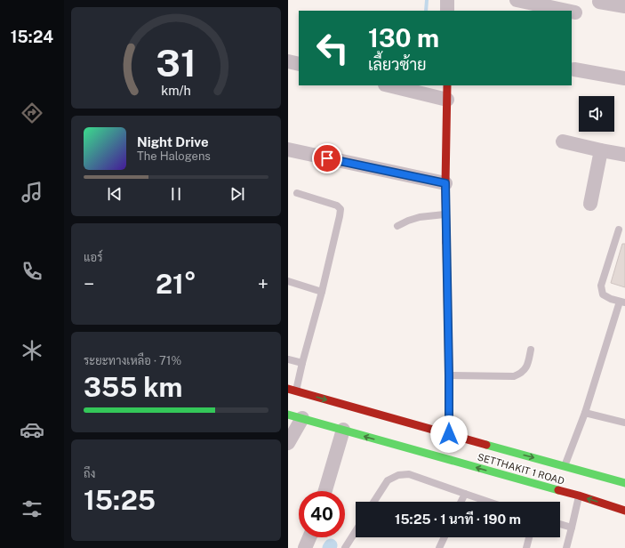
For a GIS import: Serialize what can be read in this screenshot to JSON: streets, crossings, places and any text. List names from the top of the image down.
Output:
{
  "streets": {
    "main road": ["SETTHAKIT 1 ROAD"]
  },
  "page": {
    "tabs": "15:24",
    "turn": ["130 m", "เลี้ยวซ้าย"],
    "song": ["Night Drive", "The Halogens"],
    "tile": [
      "แอร์",
      ["ระยะทางเหลือ · 71%", "355 km"],
      ["ถึง", "15:25"]
    ],
    "heat": ["−", "21°", "+"],
    "limit": "40",
    "trip": "15:25 · 1 นาที · 190 m",
    "gauge": ["31", "km/h"]
  }
}
